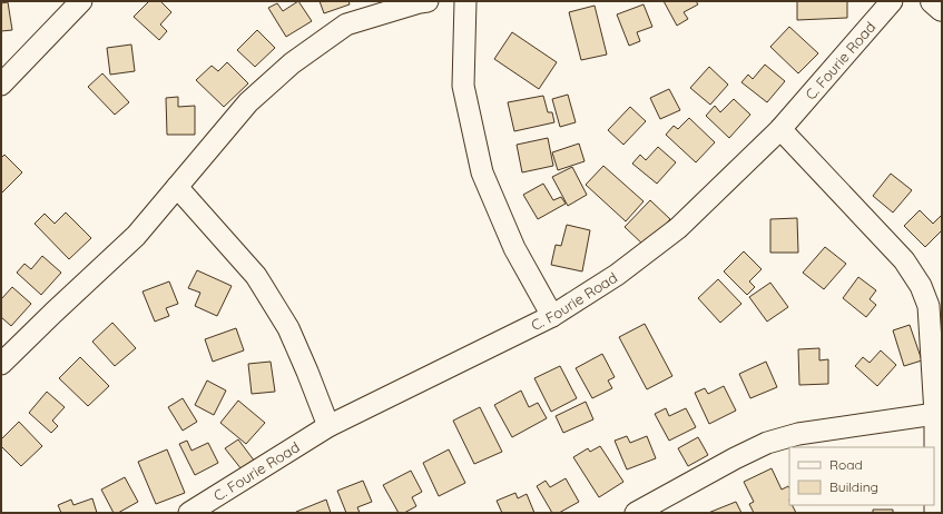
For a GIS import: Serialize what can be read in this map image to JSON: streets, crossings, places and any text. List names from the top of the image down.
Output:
{
  "streets": {
    "street": ["C. Fourie Road"]
  },
  "legend": ["Road", "Building"]
}
